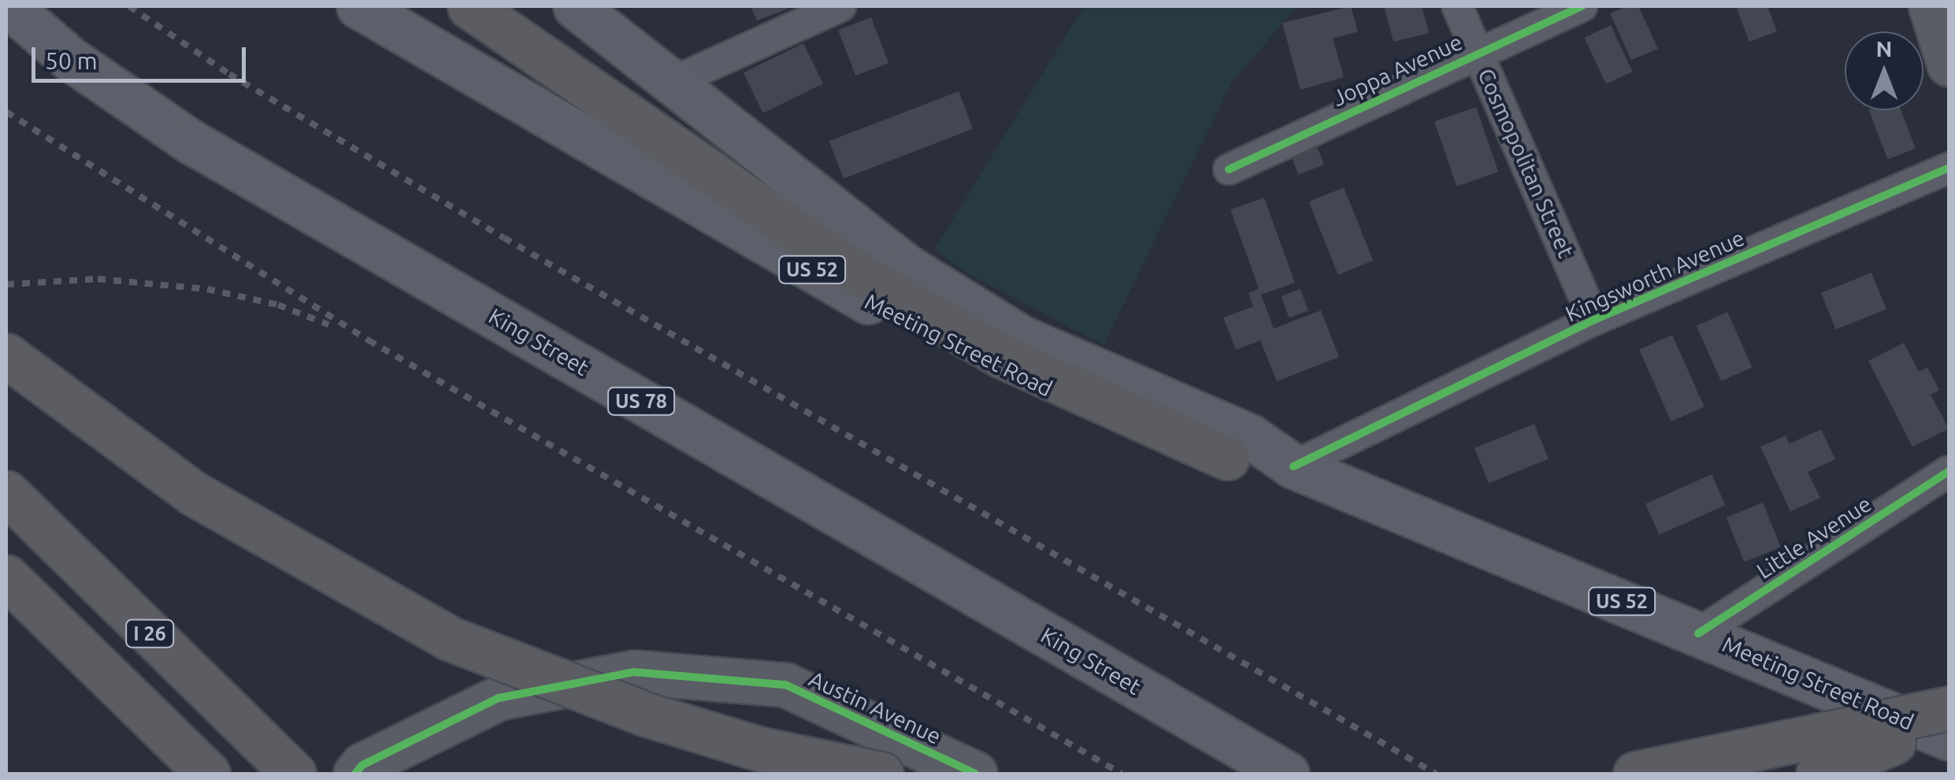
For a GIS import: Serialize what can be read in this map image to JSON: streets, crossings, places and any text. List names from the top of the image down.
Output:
{
  "streets": {
    "highway": ["I 26"],
    "main road": [
      "US 52",
      "King Street",
      "Meeting Street Road",
      "US 78"
    ],
    "street": [
      "Joppa Avenue",
      "Cosmopolitan Street",
      "Kingsworth Avenue",
      "Little Avenue",
      "Austin Avenue"
    ]
  },
  "crossings": [
    ["Joppa Avenue", "Cosmopolitan Street"],
    ["Cosmopolitan Street", "Kingsworth Avenue"],
    ["Kingsworth Avenue", "Meeting Street Road"],
    ["Meeting Street Road", "Little Avenue"]
  ],
  "scale_bar": "50 m",
  "north": "top"
}
